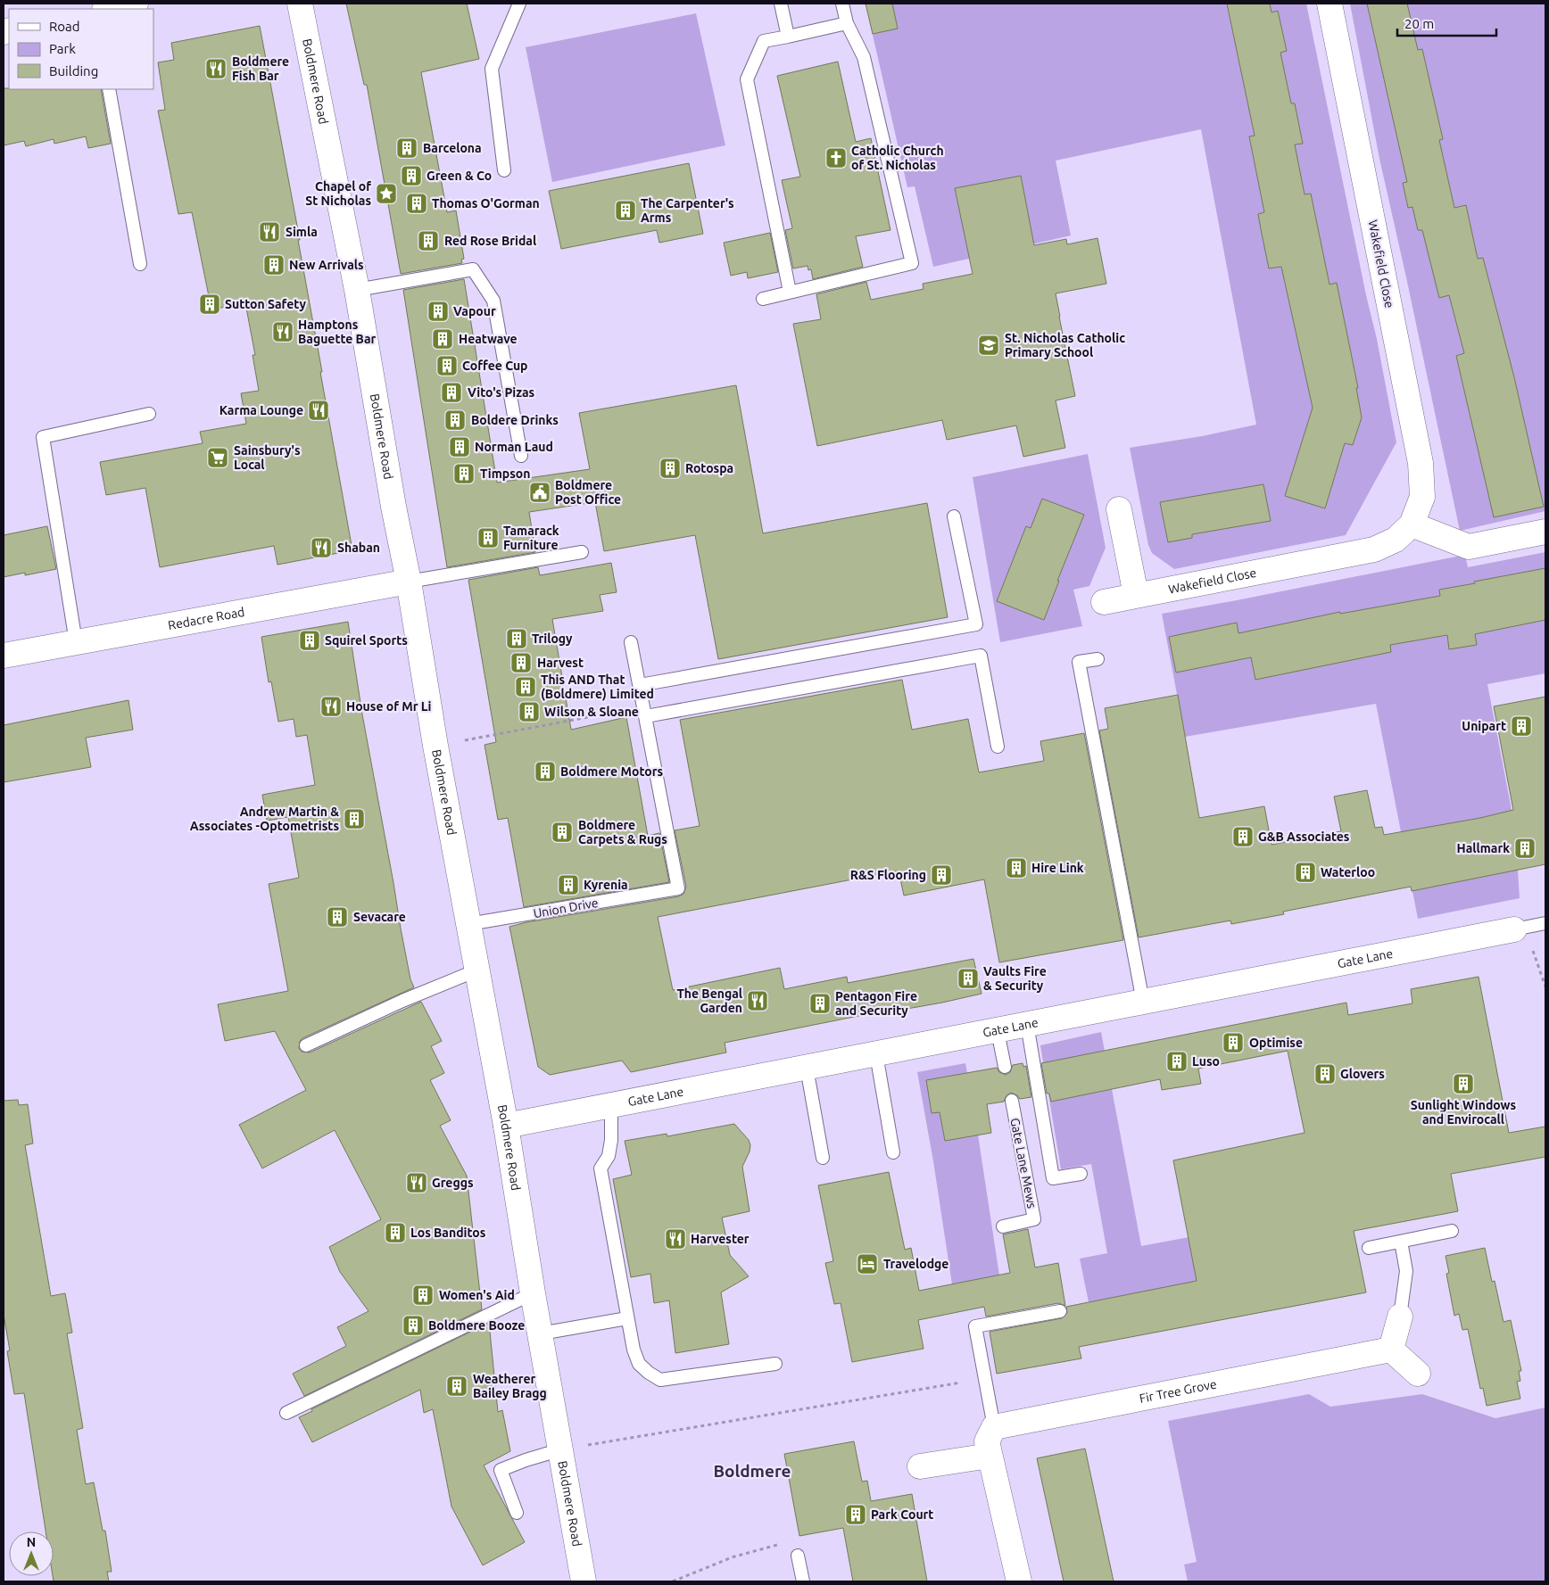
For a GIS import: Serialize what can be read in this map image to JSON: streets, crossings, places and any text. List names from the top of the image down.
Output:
{
  "streets": {
    "street": [
      "Boldmere Road",
      "Wakefield Close",
      "Redacre Road",
      "Gate Lane",
      "Fir Tree Grove"
    ],
    "lane": ["Union Drive", "Gate Lane Mews"]
  },
  "crossings": [
    ["Boldmere Road", "Redacre Road"],
    ["Boldmere Road", "Union Drive"],
    ["Boldmere Road", "Gate Lane"]
  ],
  "districts": ["Boldmere"],
  "places": {
    "restaurant": [
      "Boldmere Fish Bar",
      "Simla",
      "Hamptons Baguette Bar",
      "Karma Lounge",
      "Shaban",
      "House of Mr Li",
      "The Bengal Garden",
      "Greggs",
      "Harvester"
    ],
    "building": [
      "Barcelona",
      "Green & Co",
      "Thomas O'Gorman",
      "The Carpenter's Arms",
      "Red Rose Bridal",
      "New Arrivals",
      "Sutton Safety",
      "Vapour",
      "Heatwave",
      "Coffee Cup",
      "Vito's Pizas",
      "Boldere Drinks",
      "Norman Laud",
      "Rotospa",
      "Timpson",
      "Tamarack Furniture",
      "Trilogy",
      "Squirel Sports",
      "Harvest",
      "This AND That (Boldmere) Limited",
      "Wilson & Sloane",
      "Unipart",
      "Boldmere Motors",
      "Andrew Martin & Associates -Optometrists",
      "Boldmere Carpets & Rugs",
      "G&B Associates",
      "Hallmark",
      "Hire Link",
      "Waterloo",
      "R&S Flooring",
      "Kyrenia",
      "Sevacare",
      "Vaults Fire & Security",
      "Pentagon Fire and Security",
      "Optimise",
      "Luso",
      "Glovers",
      "Sunlight Windows and Envirocall",
      "Los Banditos",
      "Women's Aid",
      "Boldmere Booze",
      "Weatherer Bailey Bragg",
      "Park Court"
    ],
    "church": ["Catholic Church of St. Nicholas"],
    "place": ["Chapel of St Nicholas"],
    "school or university": ["St. Nicholas Catholic Primary School"],
    "supermarket": ["Sainsbury's Local"],
    "public building": ["Boldmere Post Office"],
    "hotel": ["Travelodge"]
  },
  "legend": ["Road", "Park", "Building"],
  "scale_bar": "20 m",
  "north": "top"
}
